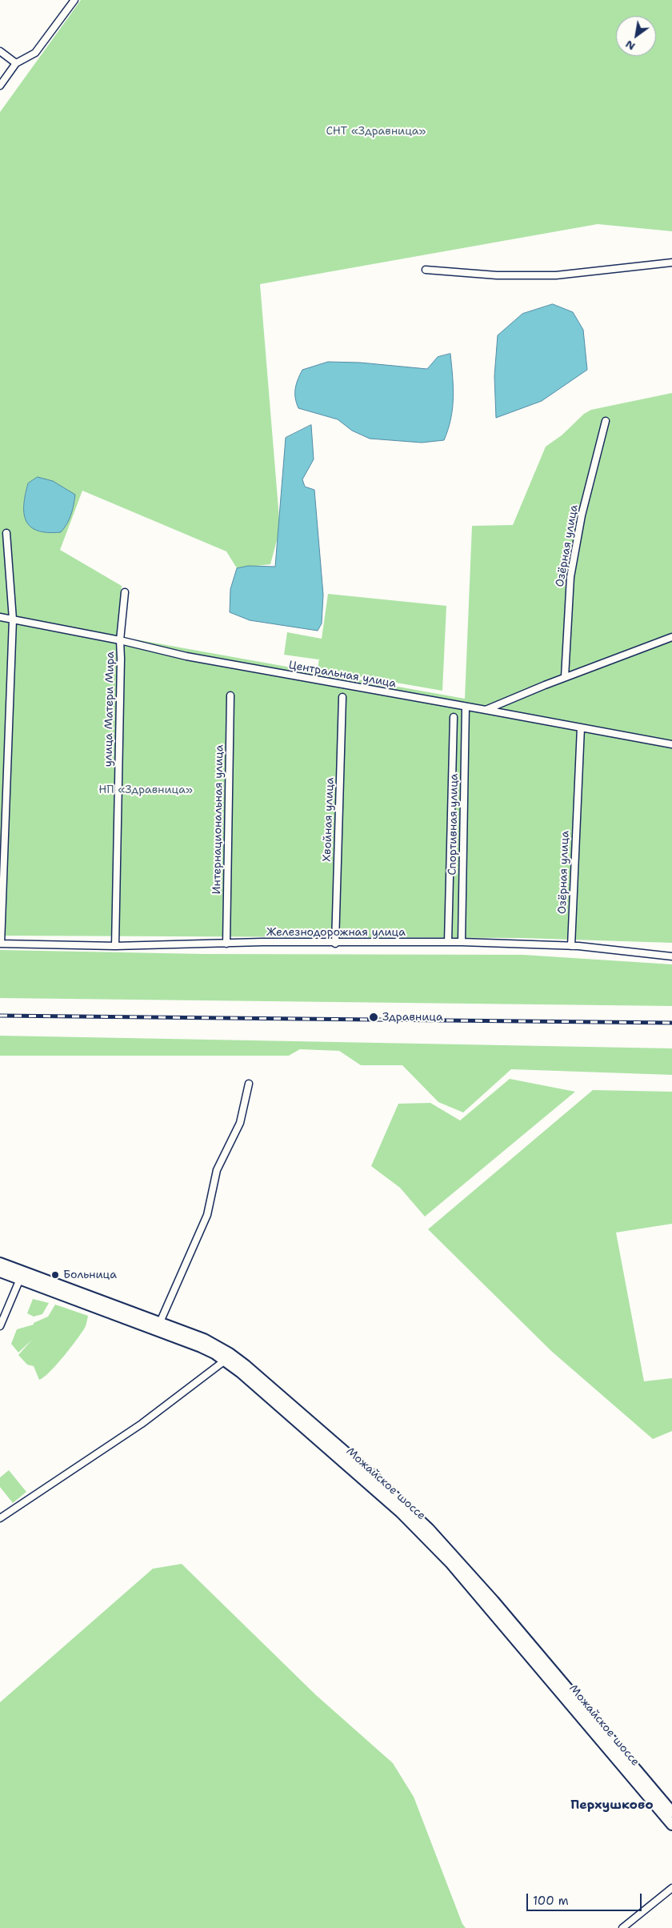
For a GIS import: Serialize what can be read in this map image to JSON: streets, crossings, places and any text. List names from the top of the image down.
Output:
{
  "streets": {
    "main road": ["Можайское шоссе"],
    "street": [
      "Озёрная улица",
      "Центральная улица",
      "улица Матери Мира",
      "Интернациональная улица",
      "Хвойная улица",
      "Спортивная улица",
      "Железнодорожная улица"
    ]
  },
  "crossings": [
    ["Озёрная улица", "Центральная улица"],
    ["Озёрная улица", "Железнодорожная улица"],
    ["Центральная улица", "улица Матери Мира"],
    ["Центральная улица", "Спортивная улица"],
    ["улица Матери Мира", "Железнодорожная улица"],
    ["Интернациональная улица", "Железнодорожная улица"],
    ["Хвойная улица", "Железнодорожная улица"],
    ["Спортивная улица", "Железнодорожная улица"]
  ],
  "districts": ["Перхушково"],
  "parks": ["СНТ «Здравница»", "НП «Здравница»"],
  "places": ["Здравница", "Больница"],
  "scale_bar": "100 m",
  "north": "bottom left"
}
